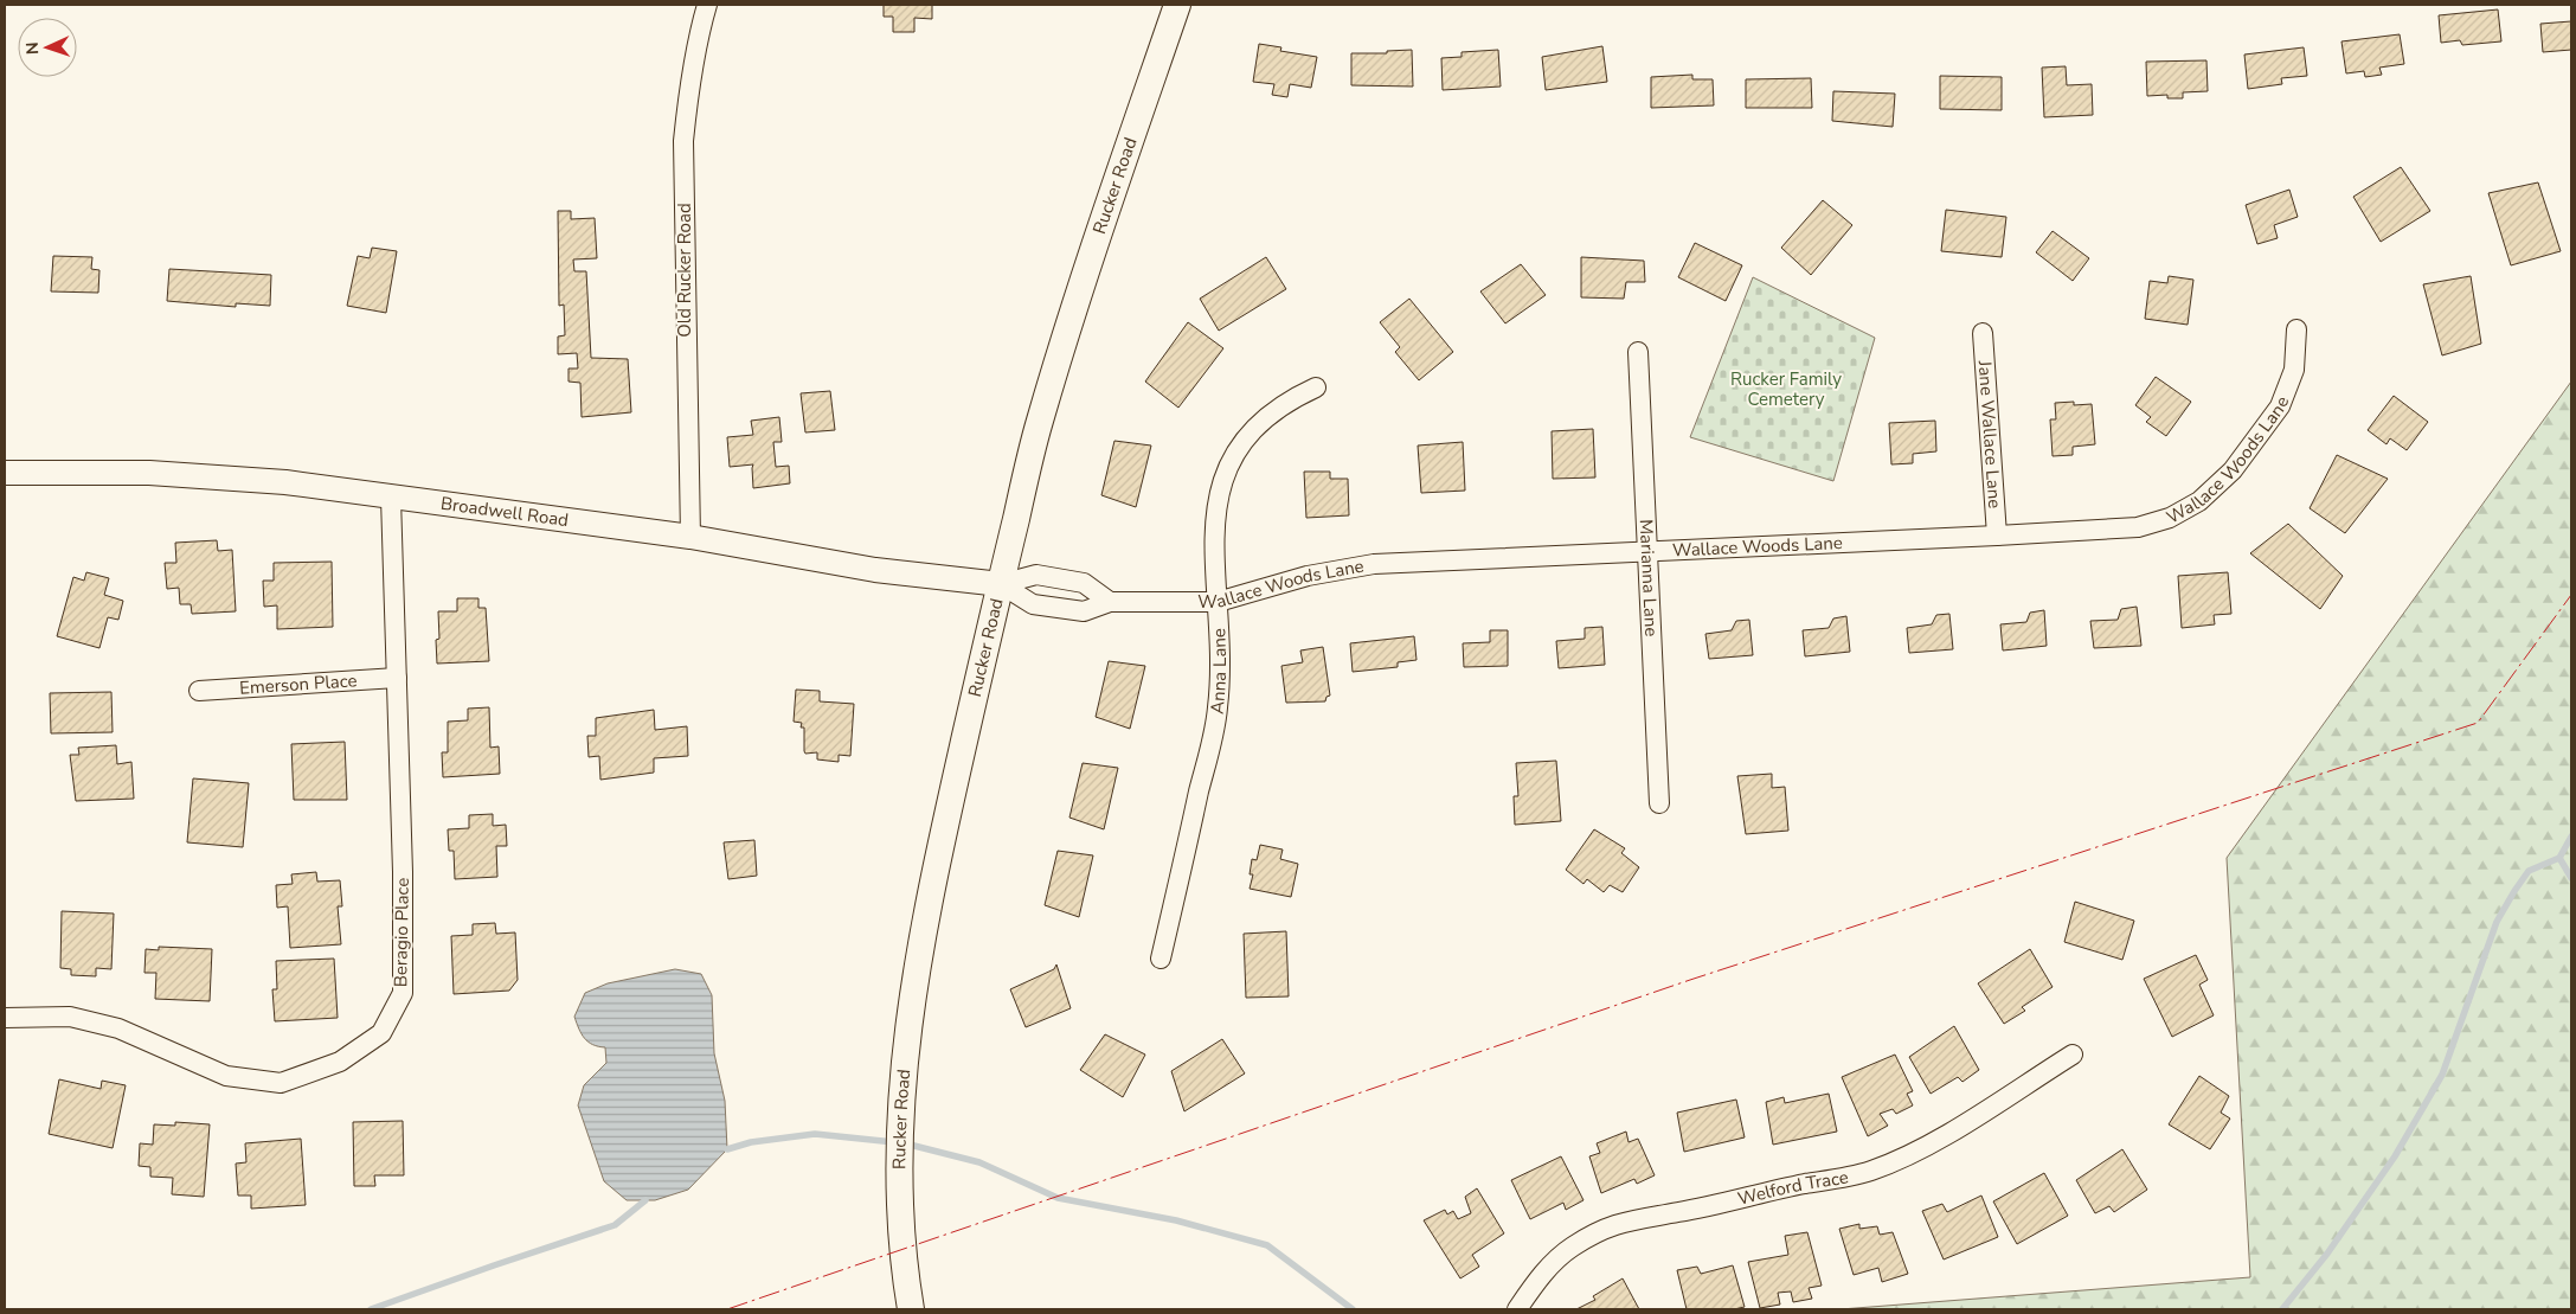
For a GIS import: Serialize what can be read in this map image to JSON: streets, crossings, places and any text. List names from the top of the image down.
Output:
{
  "streets": {
    "main road": ["Rucker Road"],
    "street": [
      "Old Rucker Road",
      "Jane Wallace Lane",
      "Wallace Woods Lane",
      "Broadwell Road",
      "Marianna Lane",
      "Anna Lane",
      "Emerson Place",
      "Beragio Place",
      "Welford Trace"
    ]
  },
  "crossings": [
    ["Rucker Road", "Wallace Woods Lane"],
    ["Rucker Road", "Broadwell Road"],
    ["Old Rucker Road", "Broadwell Road"],
    ["Jane Wallace Lane", "Wallace Woods Lane"],
    ["Wallace Woods Lane", "Broadwell Road"],
    ["Wallace Woods Lane", "Marianna Lane"],
    ["Wallace Woods Lane", "Anna Lane"],
    ["Broadwell Road", "Beragio Place"],
    ["Emerson Place", "Beragio Place"]
  ],
  "parks": ["Rucker Family Cemetery"],
  "north": "left"
}
